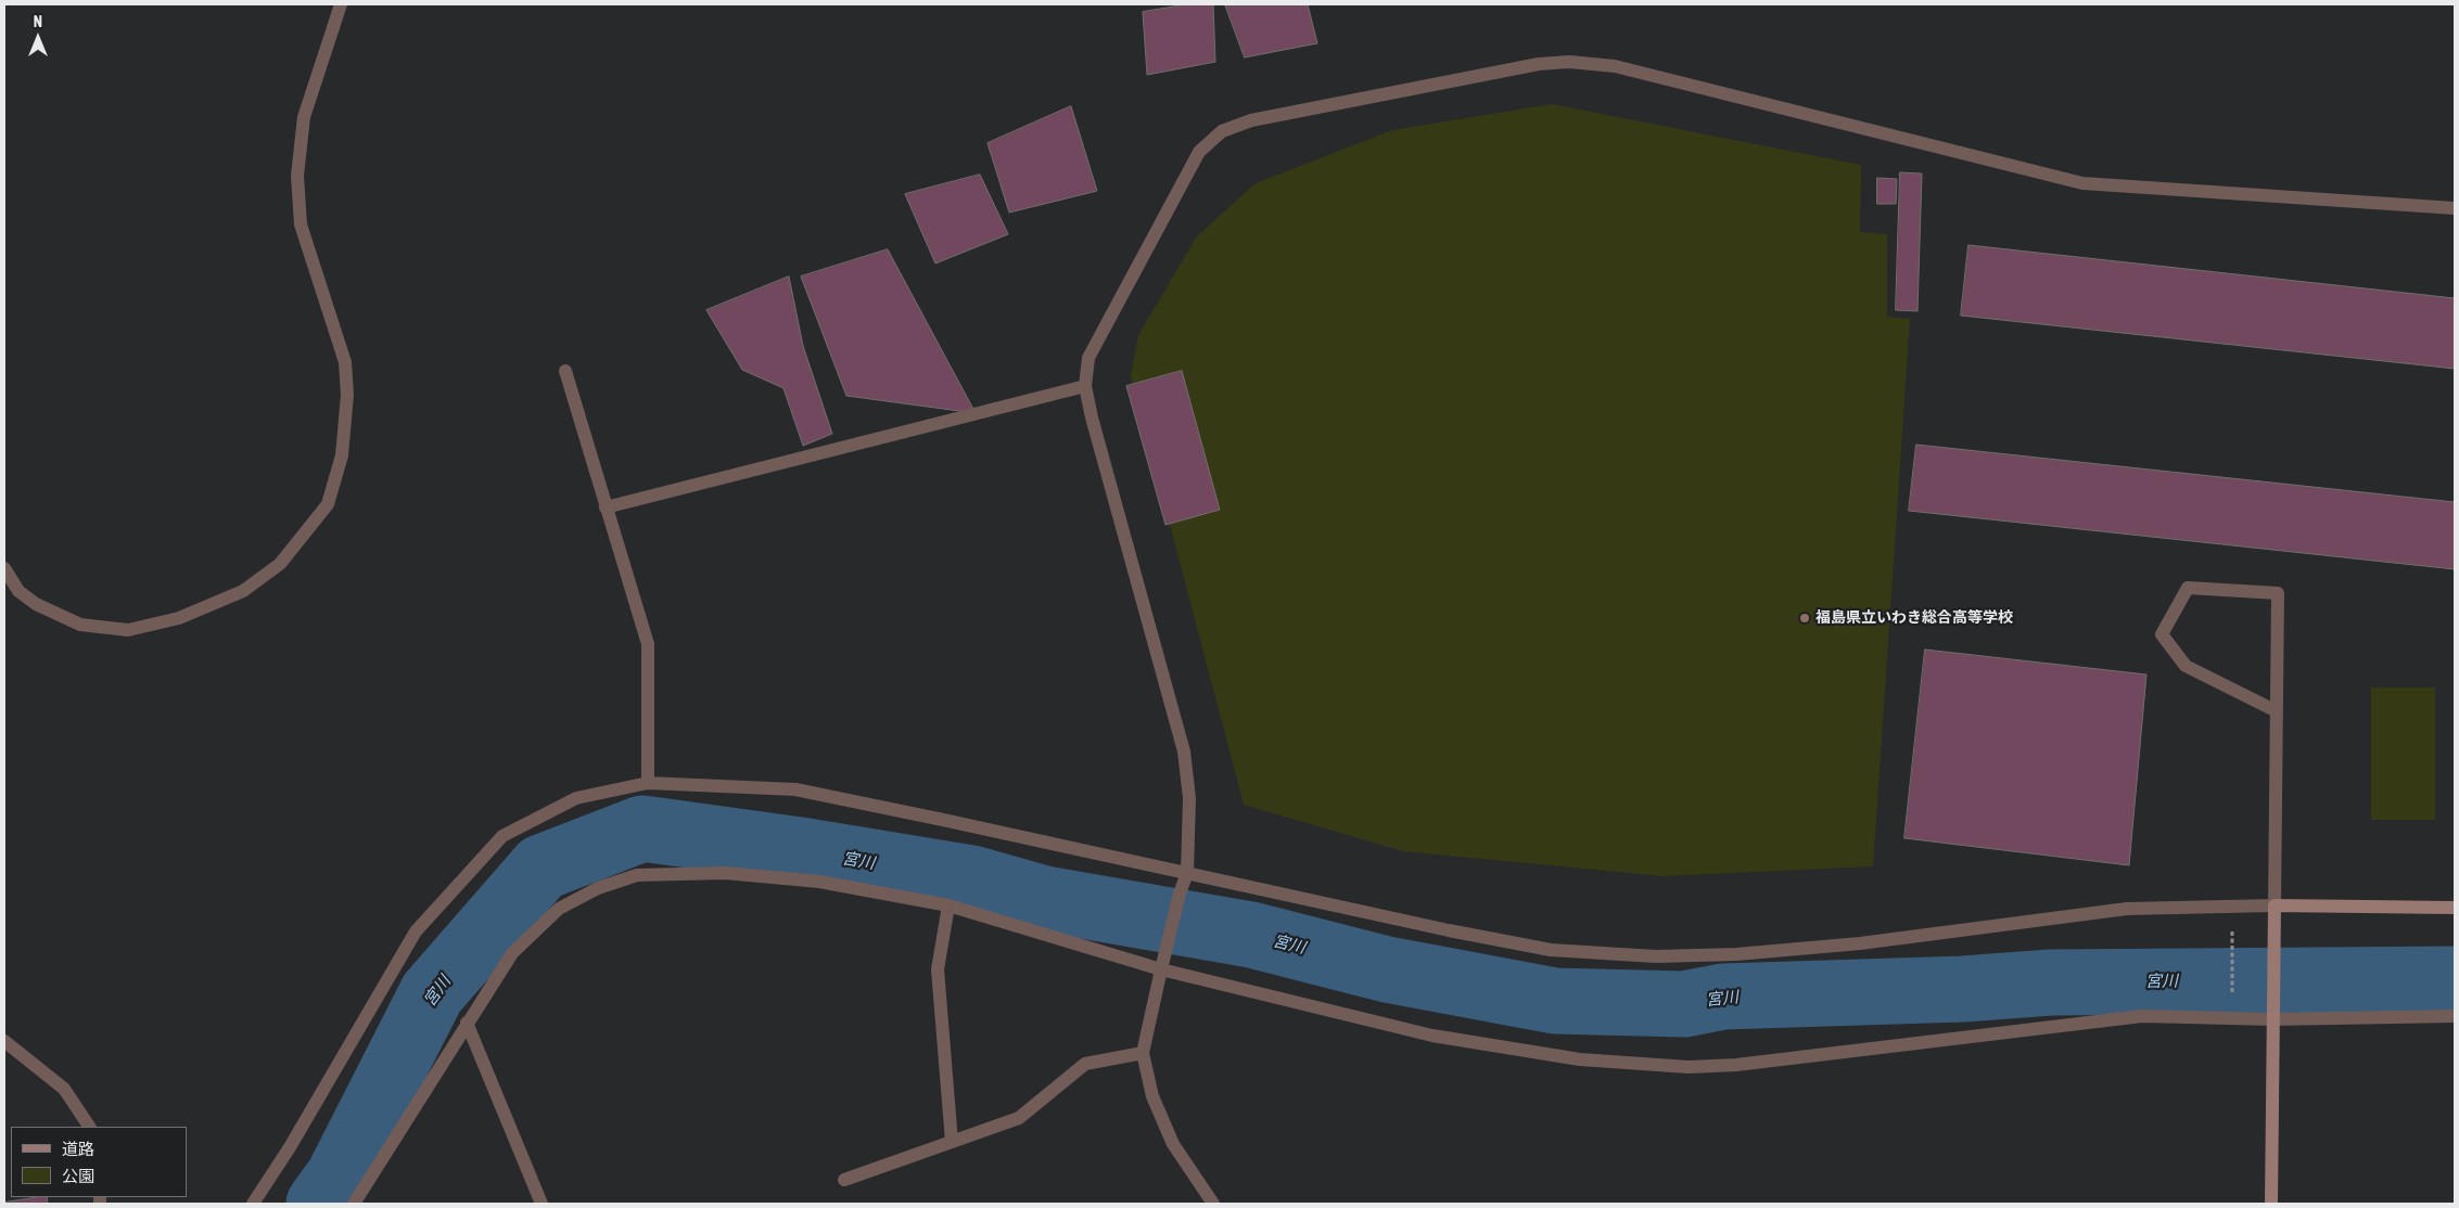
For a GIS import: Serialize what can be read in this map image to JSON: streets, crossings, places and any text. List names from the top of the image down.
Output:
{
  "water": ["宮川"],
  "places": ["福島県立いわき総合高等学校"],
  "legend": ["道路", "公園"],
  "north": "top"
}
